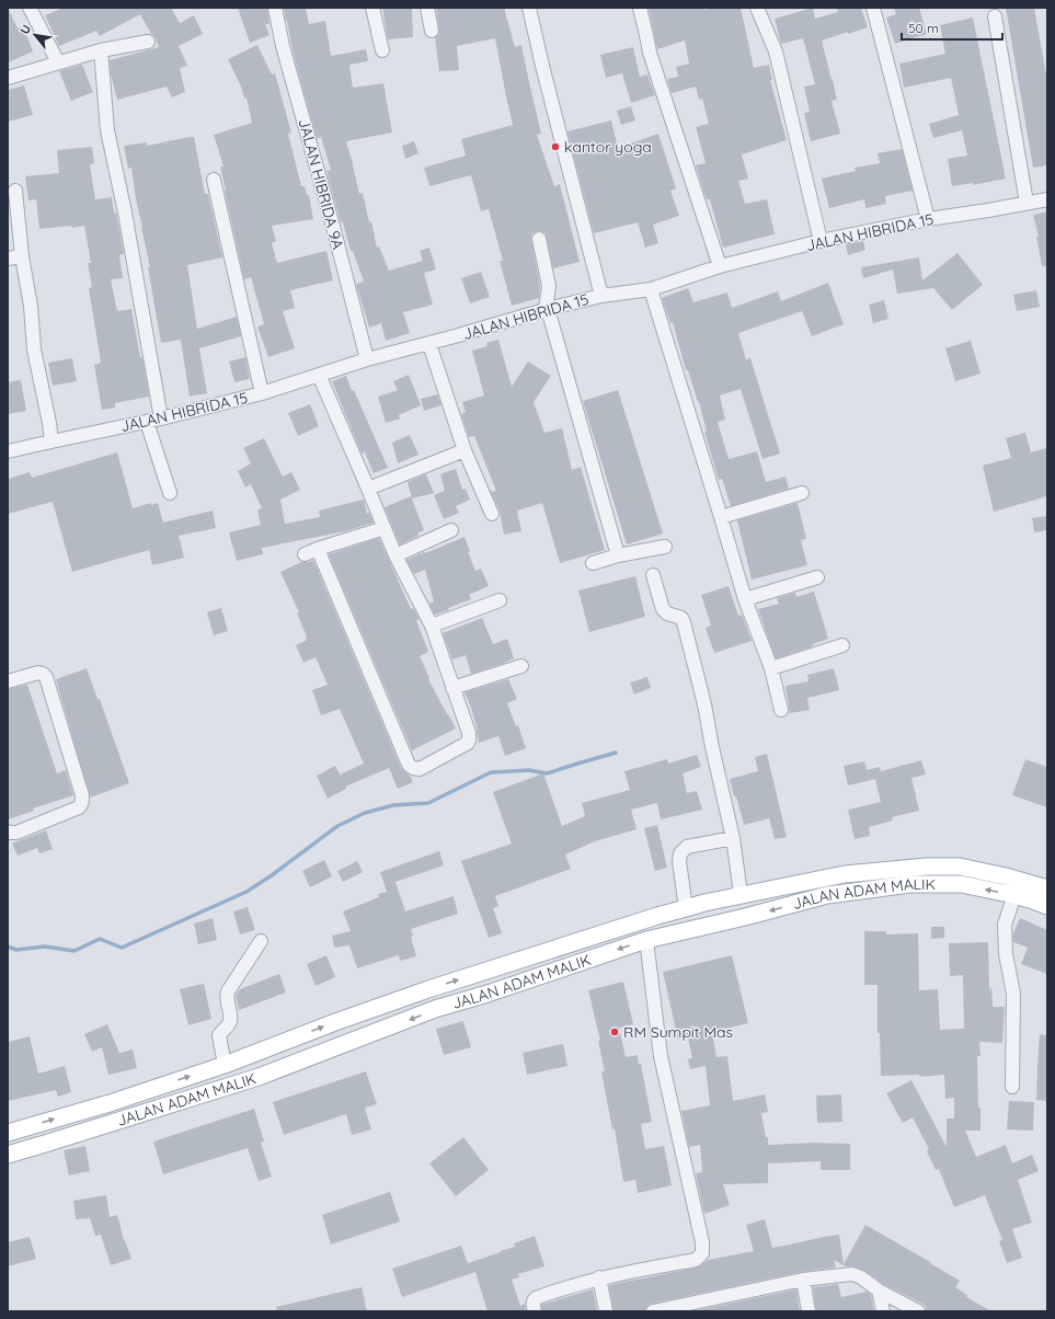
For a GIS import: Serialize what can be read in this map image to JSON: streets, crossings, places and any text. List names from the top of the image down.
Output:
{
  "streets": {
    "main road": ["JALAN ADAM MALIK"],
    "street": ["JALAN HIBRIDA 9A", "JALAN HIBRIDA 15"]
  },
  "crossings": [
    ["JALAN HIBRIDA 9A", "JALAN HIBRIDA 15"]
  ],
  "places": ["kantor yoga", "RM Sumpit Mas"],
  "scale_bar": "50 m",
  "north": "top left"
}
